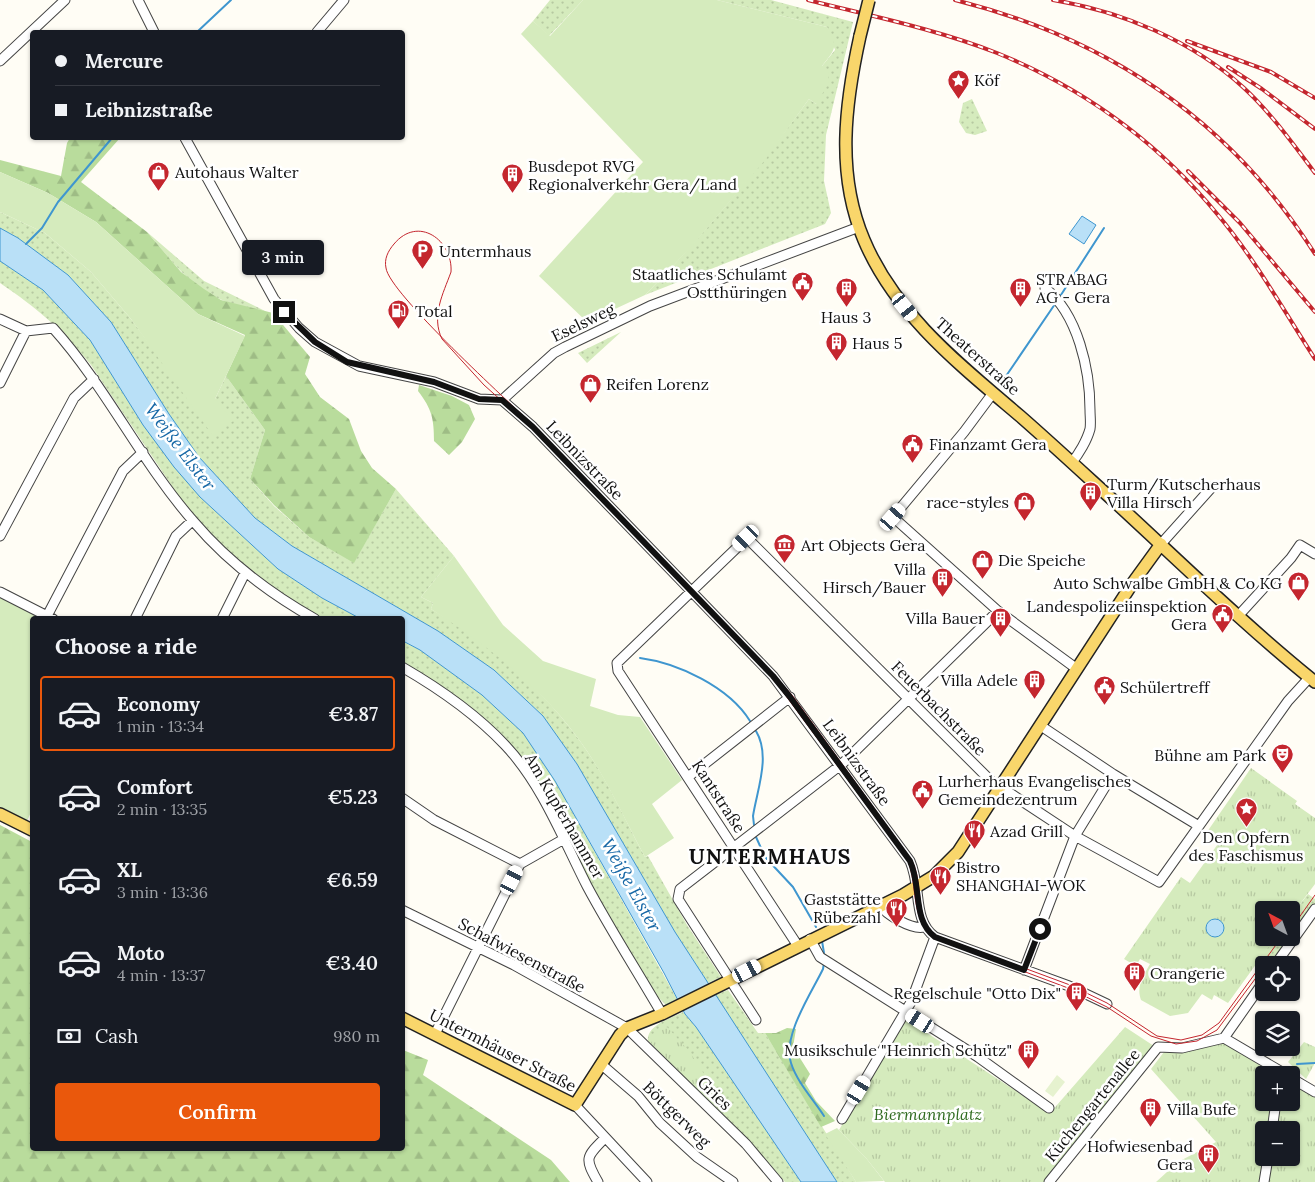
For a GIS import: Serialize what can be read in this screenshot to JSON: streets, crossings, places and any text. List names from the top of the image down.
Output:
{
  "streets": {
    "main road": ["Theaterstraße", "Untermhäuser Straße"],
    "street": [
      "Eselsweg",
      "Leibnizstraße",
      "Feuerbachstraße",
      "Kantstraße",
      "Am Kupferhammer",
      "Schafwiesenstraße",
      "Gries",
      "Küchengartenallee",
      "Böttgerweg"
    ]
  },
  "crossings": [
    ["Eselsweg", "Theaterstraße"],
    ["Eselsweg", "Leibnizstraße"],
    ["Leibnizstraße", "Feuerbachstraße"],
    ["Leibnizstraße", "Kantstraße"],
    ["Feuerbachstraße", "Kantstraße"],
    ["Schafwiesenstraße", "Gries"]
  ],
  "districts": ["UNTERMHAUS"],
  "water": ["Weiße Elster"],
  "parks": ["Biermannplatz"],
  "places": {
    "place": ["Köf", "Den Opfern des Faschismus"],
    "shop": [
      "Autohaus Walter",
      "Reifen Lorenz",
      "race-styles",
      "Die Speiche",
      "Auto Schwalbe GmbH & Co KG"
    ],
    "building": [
      "Busdepot RVG Regionalverkehr Gera/Land",
      "Haus 3",
      "STRABAG AG - Gera",
      "Haus 5",
      "Turm/Kutscherhaus Villa Hirsch",
      "Villa Hirsch/Bauer",
      "Villa Bauer",
      "Villa Adele",
      "Orangerie",
      "Regelschule \"Otto Dix\"",
      "Musikschule \"Heinrich Schütz\"",
      "Villa Bufe",
      "Hofwiesenbad Gera"
    ],
    "parking": ["Untermhaus"],
    "public building": [
      "Staatliches Schulamt Ostthüringen",
      "Finanzamt Gera",
      "Landespolizeiinspektion Gera",
      "Schülertreff",
      "Lurherhaus Evangelisches Gemeindezentrum"
    ],
    "fuel station": ["Total"],
    "museum": ["Art Objects Gera"],
    "theatre": ["Bühne am Park"],
    "restaurant": ["Azad Grill", "Bistro SHANGHAI-WOK", "Gaststätte Rübezahl"]
  },
  "north": "top left",
  "page": {
    "banner": ["Mercure", "Leibnizstraße"],
    "bubble": "3 min",
    "heading": "Choose a ride",
    "list": [
      {
        "name": "Economy",
        "note": "1 min · 13:34",
        "value": "€3.87"
      },
      {
        "name": "Comfort",
        "note": "2 min · 13:35",
        "value": "€5.23"
      },
      {
        "name": "XL",
        "note": "3 min · 13:36",
        "value": "€6.59"
      },
      {
        "name": "Moto",
        "note": "4 min · 13:37",
        "value": "€3.40"
      }
    ],
    "map_buttons": ["+", "−"],
    "pay": ["Cash", "980 m"],
    "buttons": "Confirm"
  }
}
